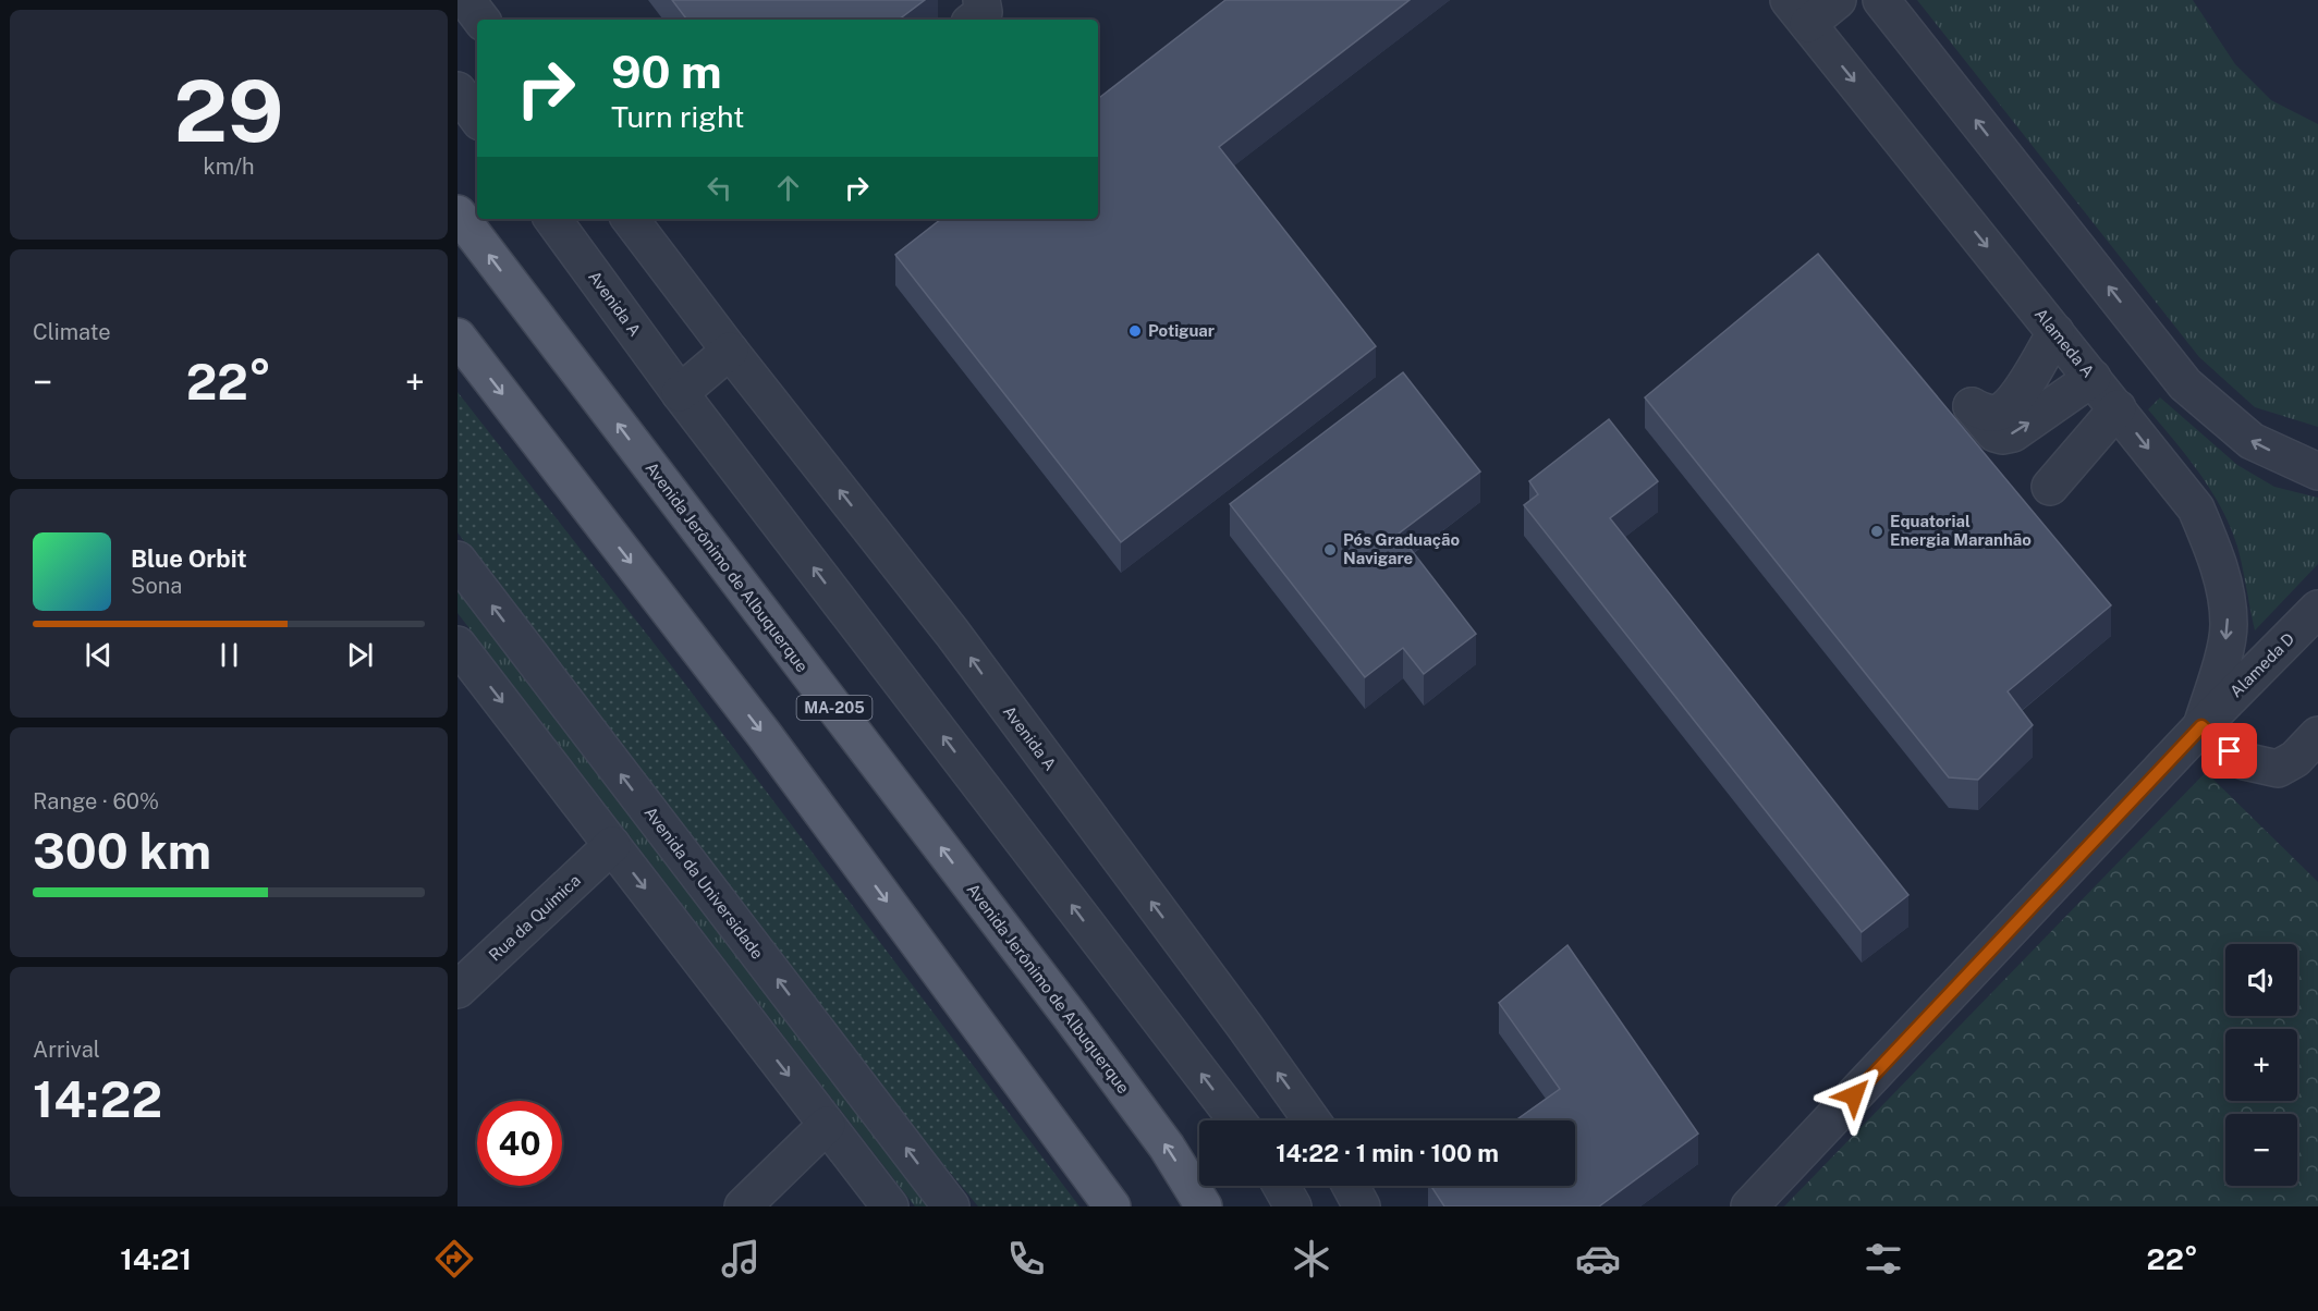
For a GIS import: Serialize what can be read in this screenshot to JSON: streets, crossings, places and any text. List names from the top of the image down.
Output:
{
  "streets": {
    "main road": ["Avenida Jerônimo de Albuquerque", "MA-205"],
    "street": [
      "Avenida A",
      "Alameda A",
      "Alameda D",
      "Avenida da Universidade",
      "Rua da Química"
    ]
  },
  "crossings": [
    ["Alameda A", "Alameda D"]
  ],
  "one_way": ["Avenida A"],
  "places": ["Potiguar", "Equatorial Energia Maranhão", "Pós Graduação Navigare"],
  "page": {
    "tile": [
      ["29", "km/h"],
      "Climate",
      ["Range · 60%", "300 km"],
      ["Arrival", "14:22"]
    ],
    "turn": ["90 m", "Turn right"],
    "heat": ["−", "22°", "+"],
    "song": ["Blue Orbit", "Sona"],
    "map_buttons": ["+", "−"],
    "limit": "40",
    "trip": "14:22 · 1 min · 100 m",
    "tabs": ["14:21", "22°"]
  }
}
